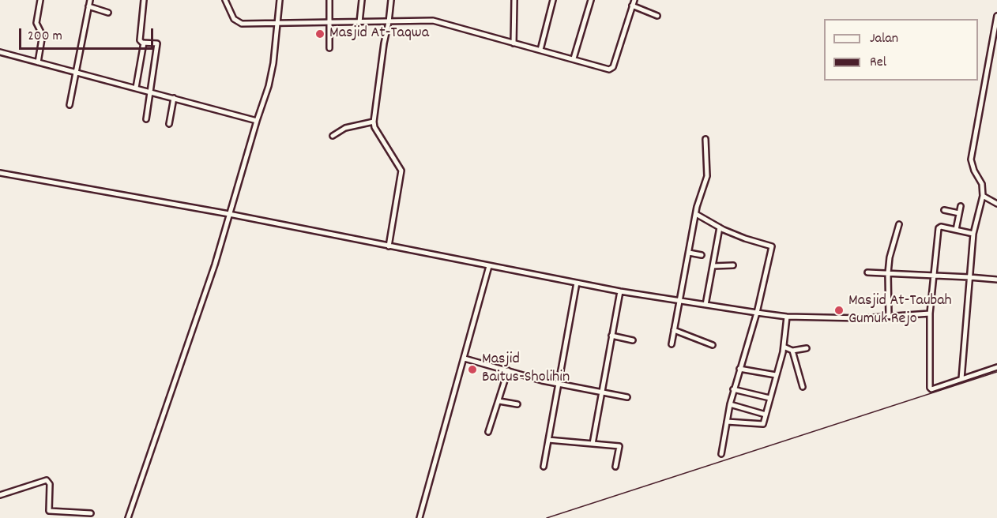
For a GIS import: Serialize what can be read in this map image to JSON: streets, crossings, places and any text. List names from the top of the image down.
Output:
{
  "places": ["Masjid At-Taqwa", "Masjid At-Taubah Gumuk Rejo", "Masjid Baitus-Sholihin"],
  "legend": ["Jalan", "Rel"],
  "scale_bar": "200 m"
}
